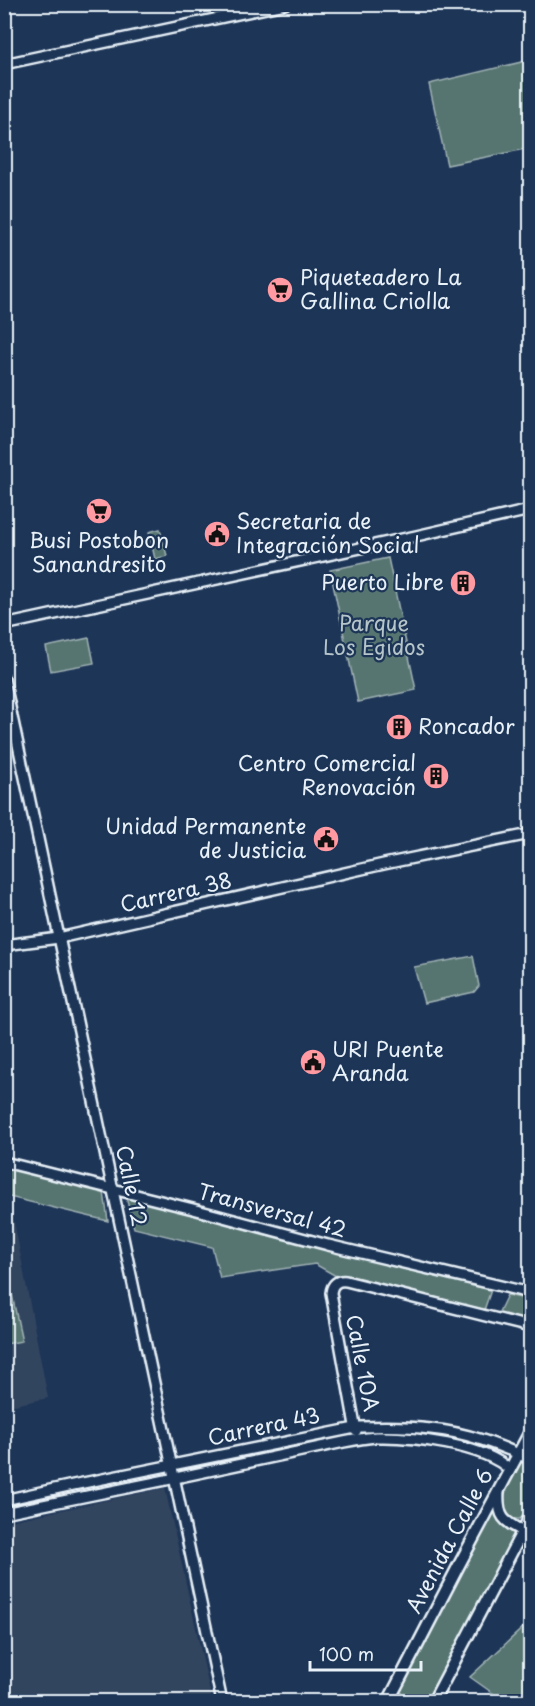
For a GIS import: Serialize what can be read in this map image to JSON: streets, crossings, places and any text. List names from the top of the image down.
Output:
{
  "streets": {
    "main road": ["Avenida Calle 6"],
    "street": [
      "Carrera 38",
      "Calle 12",
      "Transversal 42",
      "Calle 10A",
      "Carrera 43"
    ]
  },
  "crossings": [
    ["Carrera 38", "Calle 12"],
    ["Calle 12", "Transversal 42"],
    ["Calle 12", "Carrera 43"],
    ["Calle 10A", "Carrera 43"],
    ["Carrera 43", "Avenida Calle 6"]
  ],
  "parks": ["Parque Los Egidos"],
  "places": {
    "supermarket": ["Piqueteadero La Gallina Criolla", "Busi Postobon Sanandresito"],
    "public building": ["Secretaria de Integración Social", "Unidad Permanente de Justicia", "URI Puente Aranda"],
    "building": ["Puerto Libre", "Roncador", "Centro Comercial Renovación"]
  },
  "scale_bar": "100 m"
}
